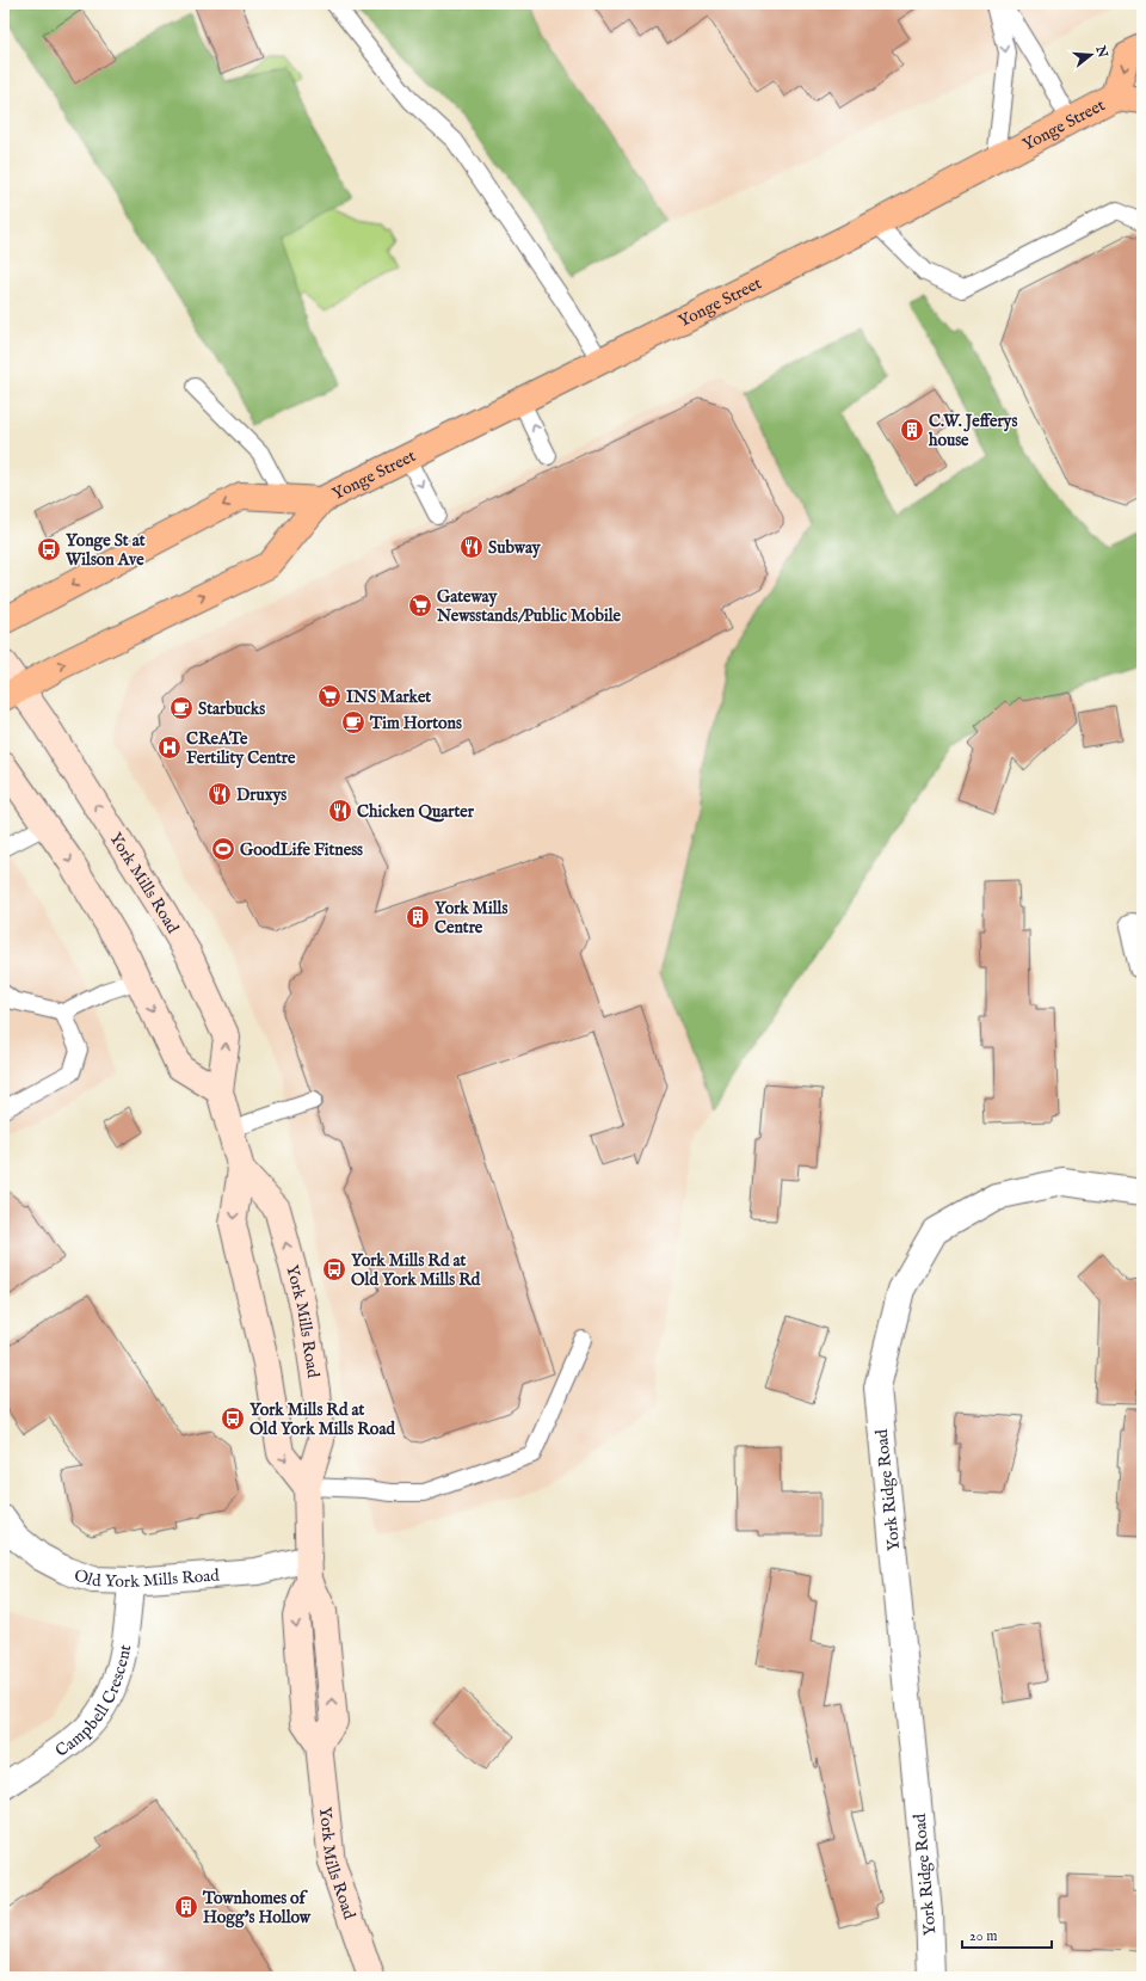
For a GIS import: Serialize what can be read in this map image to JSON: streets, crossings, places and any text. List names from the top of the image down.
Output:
{
  "streets": {
    "main road": ["Yonge Street", "York Mills Road"],
    "street": ["York Ridge Road", "Old York Mills Road", "Campbell Crescent"]
  },
  "crossings": [
    ["Yonge Street", "York Mills Road"],
    ["York Mills Road", "Old York Mills Road"],
    ["Old York Mills Road", "Campbell Crescent"]
  ],
  "places": {
    "building": ["C.W. Jefferys house", "York Mills Centre", "Townhomes of Hogg's Hollow"],
    "restaurant": ["Subway", "Druxys", "Chicken Quarter"],
    "bus stop": ["Yonge St at Wilson Ave", "York Mills Rd at Old York Mills Rd", "York Mills Rd at Old York Mills Road"],
    "supermarket": ["Gateway Newsstands/Public Mobile", "INS Market"],
    "cafe": ["Starbucks", "Tim Hortons"],
    "hospital": ["CReATe Fertility Centre"],
    "sports": ["GoodLife Fitness"]
  },
  "scale_bar": "20 m",
  "north": "right"
}
